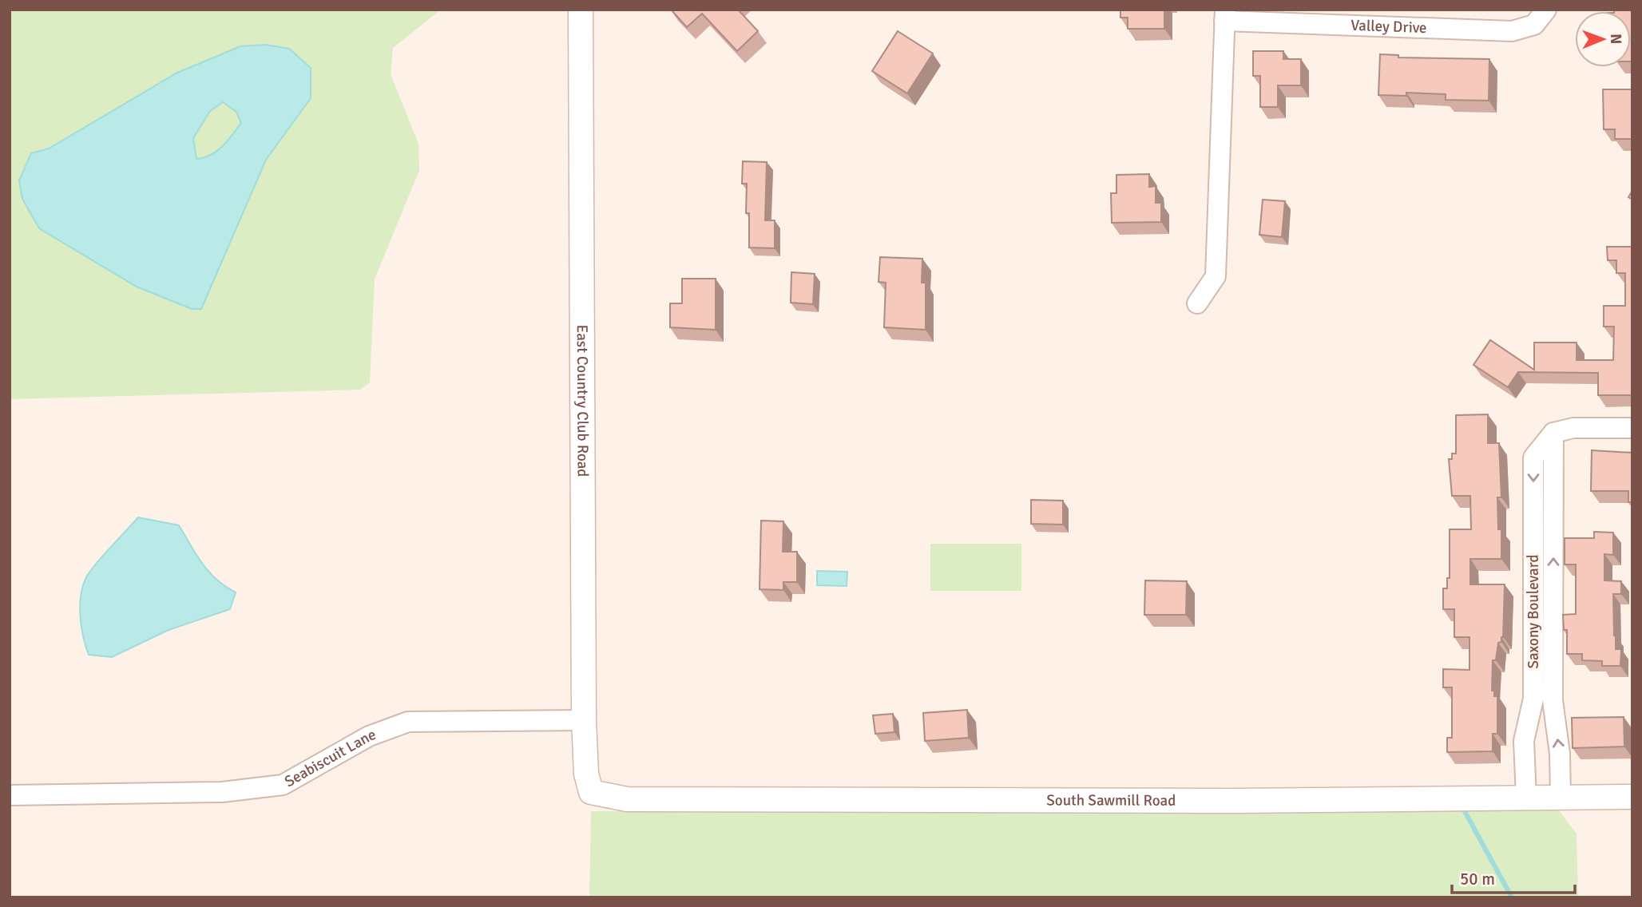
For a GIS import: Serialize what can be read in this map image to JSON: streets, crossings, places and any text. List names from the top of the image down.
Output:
{
  "streets": {
    "street": [
      "Valley Drive",
      "East Country Club Road",
      "Saxony Boulevard",
      "Seabiscuit Lane",
      "South Sawmill Road"
    ]
  },
  "crossings": [
    ["East Country Club Road", "Seabiscuit Lane"],
    ["East Country Club Road", "South Sawmill Road"],
    ["Saxony Boulevard", "South Sawmill Road"]
  ],
  "scale_bar": "50 m",
  "north": "right"
}
